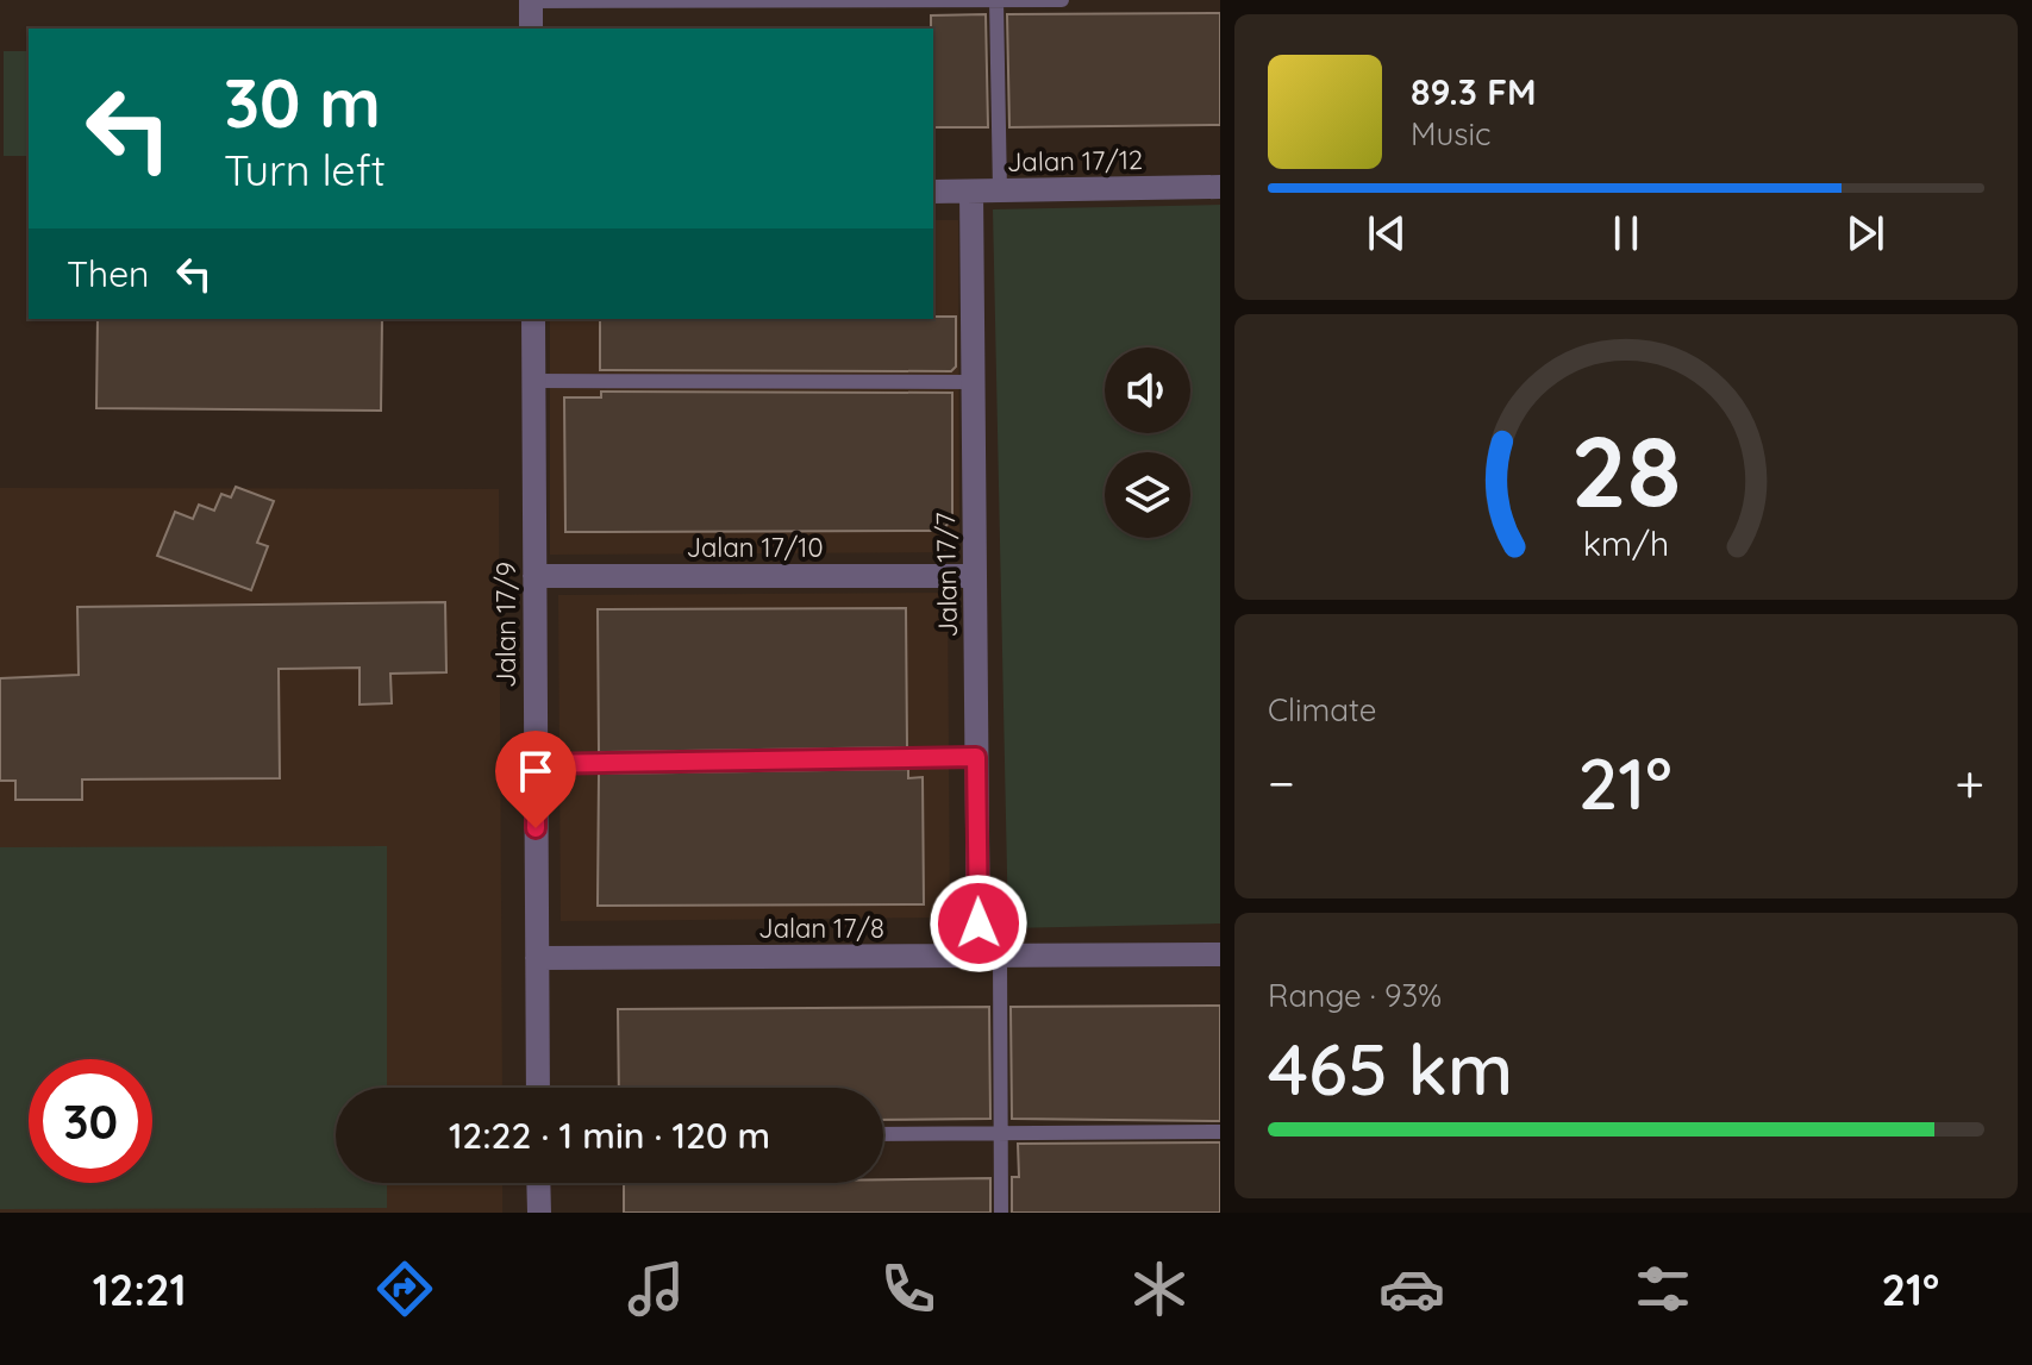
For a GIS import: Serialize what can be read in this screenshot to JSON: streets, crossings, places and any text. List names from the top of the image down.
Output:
{
  "streets": {
    "street": [
      "Jalan 17/12",
      "Jalan 17/10",
      "Jalan 17/7",
      "Jalan 17/9",
      "Jalan 17/8"
    ]
  },
  "crossings": [
    ["Jalan 17/12", "Jalan 17/7"],
    ["Jalan 17/10", "Jalan 17/7"],
    ["Jalan 17/10", "Jalan 17/9"],
    ["Jalan 17/7", "Jalan 17/8"],
    ["Jalan 17/9", "Jalan 17/8"]
  ],
  "page": {
    "turn": ["30 m", "Turn left"],
    "song": ["89.3 FM", "Music"],
    "then": "Then",
    "tile": [
      "Climate",
      ["Range · 93%", "465 km"]
    ],
    "heat": ["−", "21°", "+"],
    "limit": "30",
    "trip": "12:22 · 1 min · 120 m",
    "tabs": ["12:21", "21°"],
    "gauge": ["28", "km/h"]
  }
}
